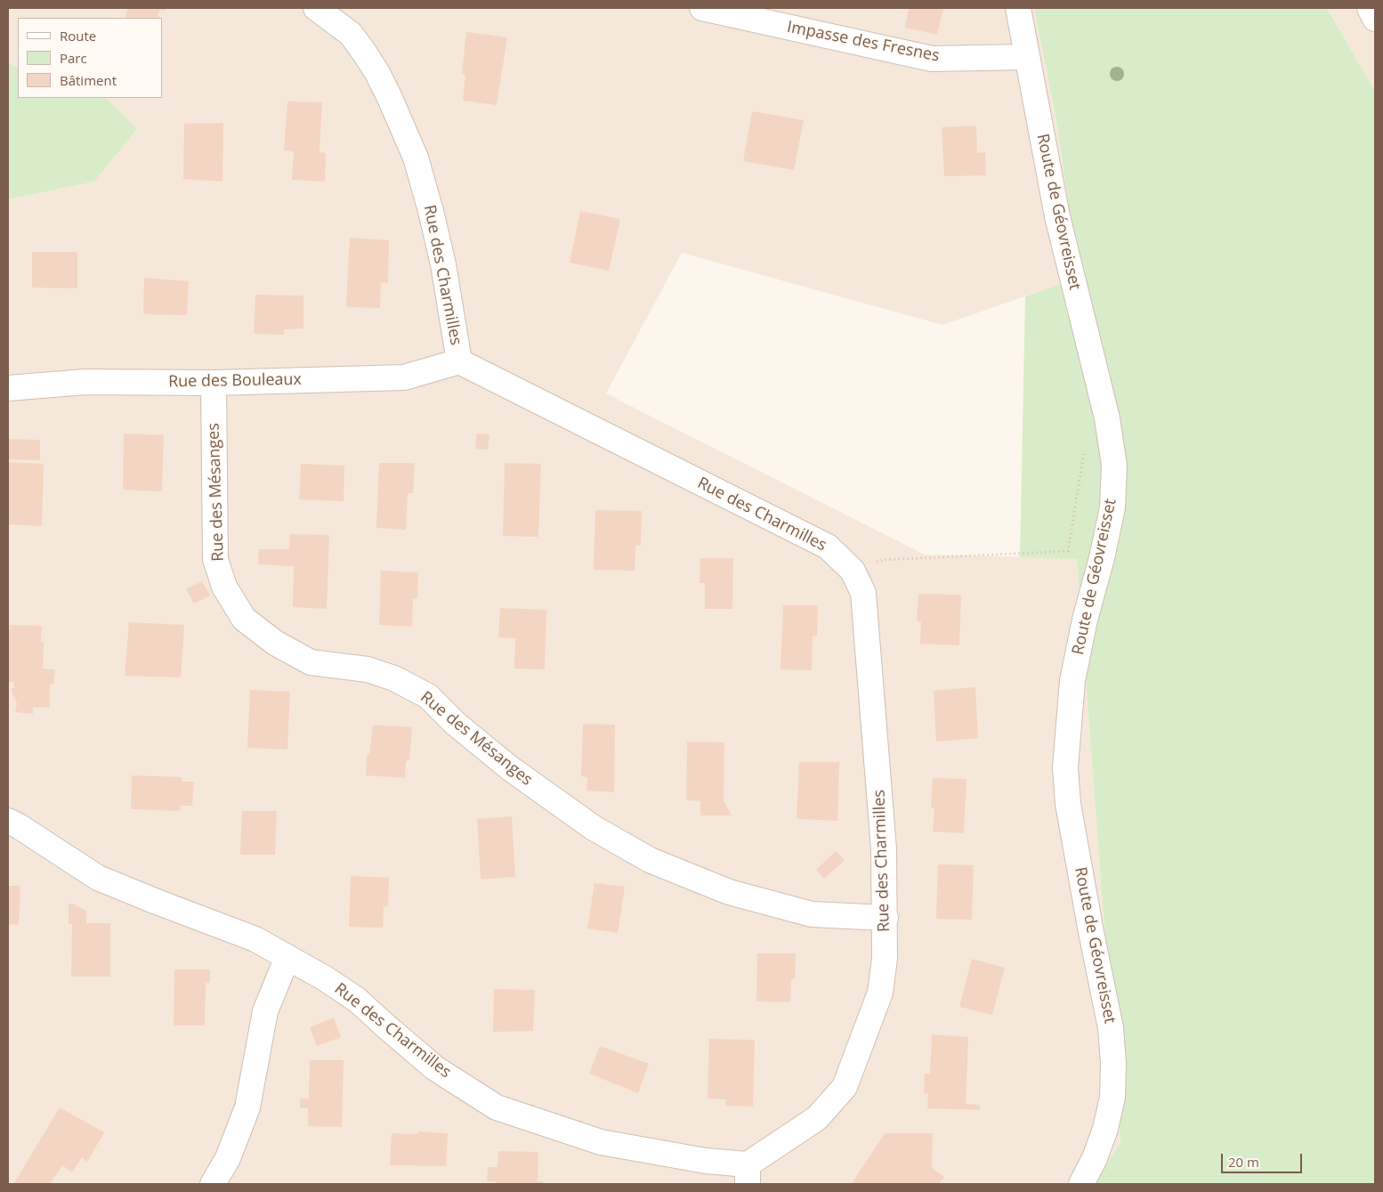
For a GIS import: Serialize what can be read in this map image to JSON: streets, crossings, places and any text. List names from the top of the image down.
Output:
{
  "streets": {
    "street": [
      "Impasse des Fresnes",
      "Route de Géovreisset",
      "Rue des Charmilles",
      "Rue des Bouleaux",
      "Rue des Mésanges"
    ]
  },
  "crossings": [
    ["Impasse des Fresnes", "Route de Géovreisset"],
    ["Rue des Charmilles", "Rue des Bouleaux"],
    ["Rue des Charmilles", "Rue des Mésanges"],
    ["Rue des Bouleaux", "Rue des Mésanges"]
  ],
  "legend": ["Route", "Parc", "Bâtiment"],
  "scale_bar": "20 m"
}
